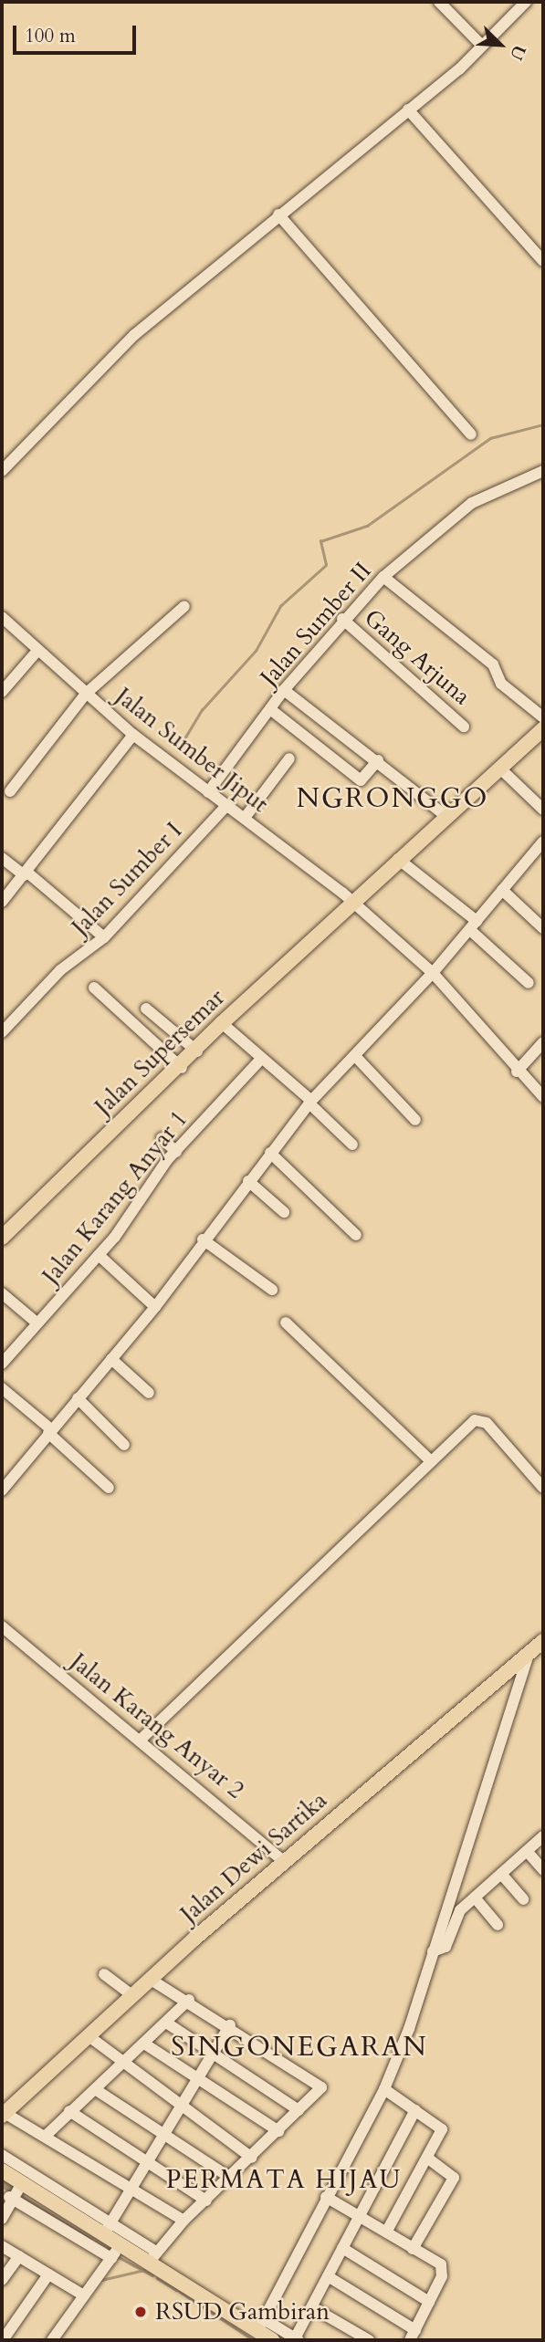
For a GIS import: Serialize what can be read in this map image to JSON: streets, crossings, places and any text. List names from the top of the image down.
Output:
{
  "streets": {
    "main road": ["Jalan Supersemar", "Jalan Dewi Sartika"],
    "street": [
      "Jalan Sumber II",
      "Gang Arjuna",
      "Jalan Sumber Jiput",
      "Jalan Sumber I",
      "Jalan Karang Anyar 1",
      "Jalan Karang Anyar 2"
    ]
  },
  "crossings": [
    ["Jalan Sumber II", "Gang Arjuna"],
    ["Jalan Sumber II", "Jalan Sumber Jiput"],
    ["Jalan Sumber Jiput", "Jalan Sumber I"],
    ["Jalan Sumber Jiput", "Jalan Supersemar"],
    ["Jalan Karang Anyar 2", "Jalan Dewi Sartika"]
  ],
  "districts": ["NGRONGGO", "SINGONEGARAN", "PERMATA HIJAU"],
  "places": ["RSUD Gambiran"],
  "scale_bar": "100 m",
  "north": "bottom right"
}
